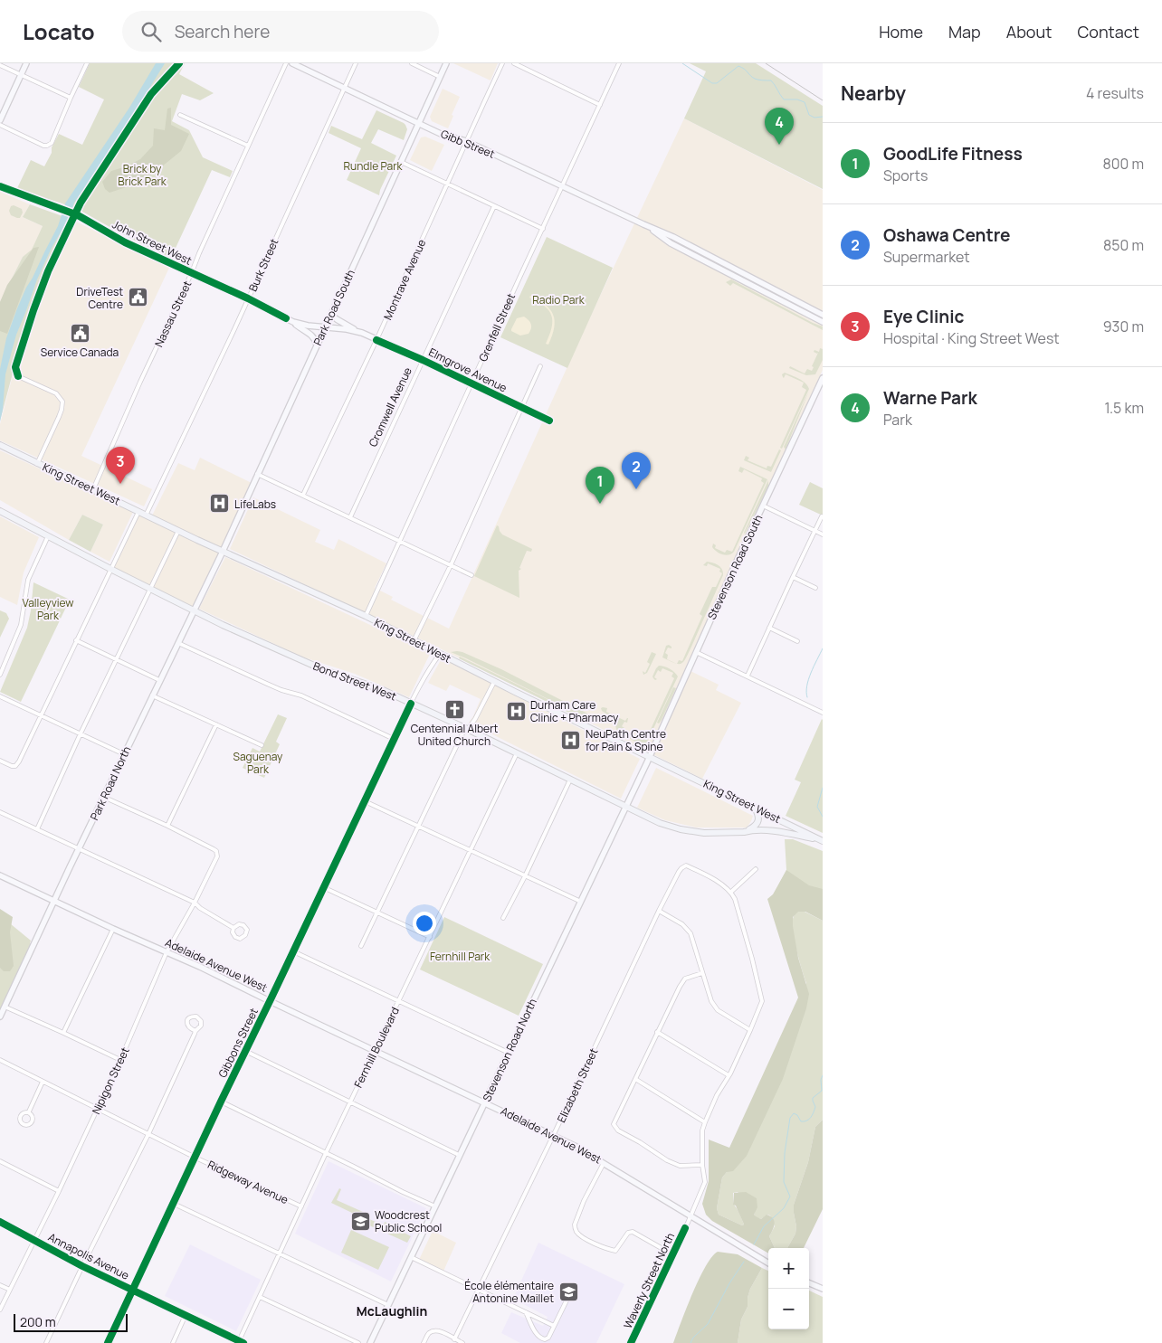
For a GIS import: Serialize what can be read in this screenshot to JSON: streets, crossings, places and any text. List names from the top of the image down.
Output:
{
  "streets": {
    "main road": [
      "Gibb Street",
      "John Street West",
      "Park Road South",
      "Elmgrove Avenue",
      "King Street West",
      "Stevenson Road South",
      "Bond Street West",
      "Park Road North",
      "Adelaide Avenue West",
      "Stevenson Road North"
    ],
    "street": [
      "Burk Street",
      "Montrave Avenue",
      "Nassau Street",
      "Grenfell Street",
      "Cromwell Avenue",
      "Gibbons Street",
      "Fernhill Boulevard",
      "Nipigon Street",
      "Elizabeth Street",
      "Ridgeway Avenue",
      "Annapolis Avenue",
      "Waverly Street North"
    ]
  },
  "crossings": [
    ["Gibb Street", "Burk Street"],
    ["Gibb Street", "Montrave Avenue"],
    ["Gibb Street", "Park Road South"],
    ["Gibb Street", "Grenfell Street"],
    ["John Street West", "Burk Street"],
    ["John Street West", "Park Road South"],
    ["John Street West", "Nassau Street"],
    ["John Street West", "Elmgrove Avenue"],
    ["Burk Street", "King Street West"],
    ["Montrave Avenue", "Elmgrove Avenue"],
    ["Park Road South", "Elmgrove Avenue"],
    ["Park Road South", "King Street West"],
    ["Park Road South", "Park Road North"],
    ["Nassau Street", "King Street West"],
    ["Grenfell Street", "Elmgrove Avenue"],
    ["Grenfell Street", "King Street West"],
    ["Elmgrove Avenue", "Cromwell Avenue"],
    ["King Street West", "Stevenson Road South"],
    ["King Street West", "Bond Street West"],
    ["King Street West", "Park Road North"],
    ["King Street West", "Gibbons Street"],
    ["King Street West", "Stevenson Road North"],
    ["Stevenson Road South", "Stevenson Road North"],
    ["Bond Street West", "Park Road North"],
    ["Bond Street West", "Gibbons Street"],
    ["Bond Street West", "Fernhill Boulevard"],
    ["Bond Street West", "Stevenson Road North"],
    ["Park Road North", "Adelaide Avenue West"],
    ["Adelaide Avenue West", "Gibbons Street"],
    ["Adelaide Avenue West", "Fernhill Boulevard"],
    ["Adelaide Avenue West", "Stevenson Road North"],
    ["Adelaide Avenue West", "Nipigon Street"],
    ["Adelaide Avenue West", "Elizabeth Street"],
    ["Adelaide Avenue West", "Waverly Street North"],
    ["Gibbons Street", "Ridgeway Avenue"],
    ["Gibbons Street", "Annapolis Avenue"],
    ["Fernhill Boulevard", "Ridgeway Avenue"],
    ["Fernhill Boulevard", "Annapolis Avenue"],
    ["Nipigon Street", "Ridgeway Avenue"],
    ["Nipigon Street", "Annapolis Avenue"],
    ["Elizabeth Street", "Waverly Street North"]
  ],
  "districts": ["McLaughlin"],
  "parks": [
    "Rundle Park",
    "Brick by Brick Park",
    "Radio Park",
    "Valleyview Park",
    "Saguenay Park",
    "Fernhill Park"
  ],
  "places": {
    "public building": ["DriveTest Centre", "Service Canada"],
    "hospital": ["LifeLabs", "Durham Care Clinic + Pharmacy", "NeuPath Centre for Pain & Spine"],
    "church": ["Centennial Albert United Church"],
    "school or university": ["Woodcrest Public School", "École élémentaire Antonine Maillet"]
  },
  "scale_bar": "200 m",
  "page": {
    "header": "Locato",
    "search": "Search here",
    "nav": [
      "Home",
      "Map",
      "About",
      "Contact"
    ],
    "heading": ["Nearby", "4 results"],
    "pins": [
      "4",
      "3",
      "2",
      "1"
    ],
    "list": [
      {
        "mark": "1",
        "name": "GoodLife Fitness",
        "note": "Sports",
        "value": "800 m"
      },
      {
        "mark": "2",
        "name": "Oshawa Centre",
        "note": "Supermarket",
        "value": "850 m"
      },
      {
        "mark": "3",
        "name": "Eye Clinic",
        "note": "Hospital · King Street West",
        "value": "930 m"
      },
      {
        "mark": "4",
        "name": "Warne Park",
        "note": "Park",
        "value": "1.5 km"
      }
    ],
    "map_buttons": ["+", "−"],
    "scale": "200 m"
  }
}
